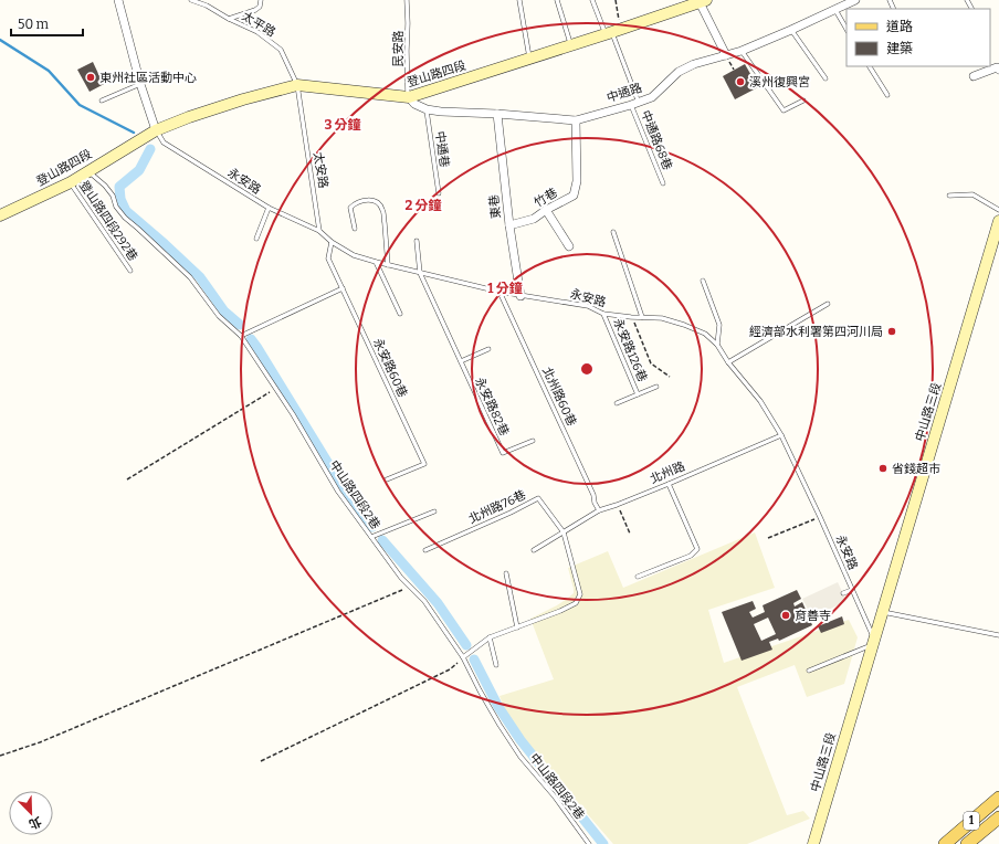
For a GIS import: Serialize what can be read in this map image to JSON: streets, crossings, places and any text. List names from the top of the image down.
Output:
{
  "streets": {
    "main road": ["1"],
    "street": [
      "登山路四段",
      "中通路",
      "竹巷",
      "東巷",
      "中山路三段"
    ],
    "lane": [
      "太平路",
      "民安路",
      "中通路68巷",
      "中通巷",
      "太安路",
      "永安路",
      "登山路四段292巷",
      "永安路126巷",
      "永安路60巷",
      "北州路60巷",
      "永安路82巷",
      "北州路",
      "中山路四段2巷",
      "北州路76巷"
    ]
  },
  "crossings": [
    ["太平路", "登山路四段"],
    ["太平路", "太安路"],
    ["民安路", "登山路四段"],
    ["民安路", "中通路"],
    ["登山路四段", "中通路"],
    ["登山路四段", "中通路68巷"],
    ["登山路四段", "太安路"],
    ["登山路四段", "永安路"],
    ["登山路四段", "登山路四段292巷"],
    ["登山路四段", "中山路四段2巷"],
    ["中通路", "中通路68巷"],
    ["中通路", "中通巷"],
    ["中通路", "竹巷"],
    ["中通路", "東巷"],
    ["太安路", "永安路"],
    ["永安路", "東巷"],
    ["永安路", "永安路126巷"],
    ["永安路", "永安路60巷"],
    ["永安路", "北州路60巷"],
    ["永安路", "永安路82巷"],
    ["永安路", "中山路三段"],
    ["永安路", "北州路"],
    ["竹巷", "東巷"],
    ["北州路60巷", "北州路"],
    ["北州路", "北州路76巷"]
  ],
  "places": [
    "東州社區活動中心",
    "溪州復興宮",
    "經濟部水利署第四河川局",
    "省錢超市",
    "育善寺"
  ],
  "legend": ["道路", "建築"],
  "scale_bar": "50 m",
  "north": "bottom right",
  "rings": ["3 分鐘", "2 分鐘", "1 分鐘"]
}
